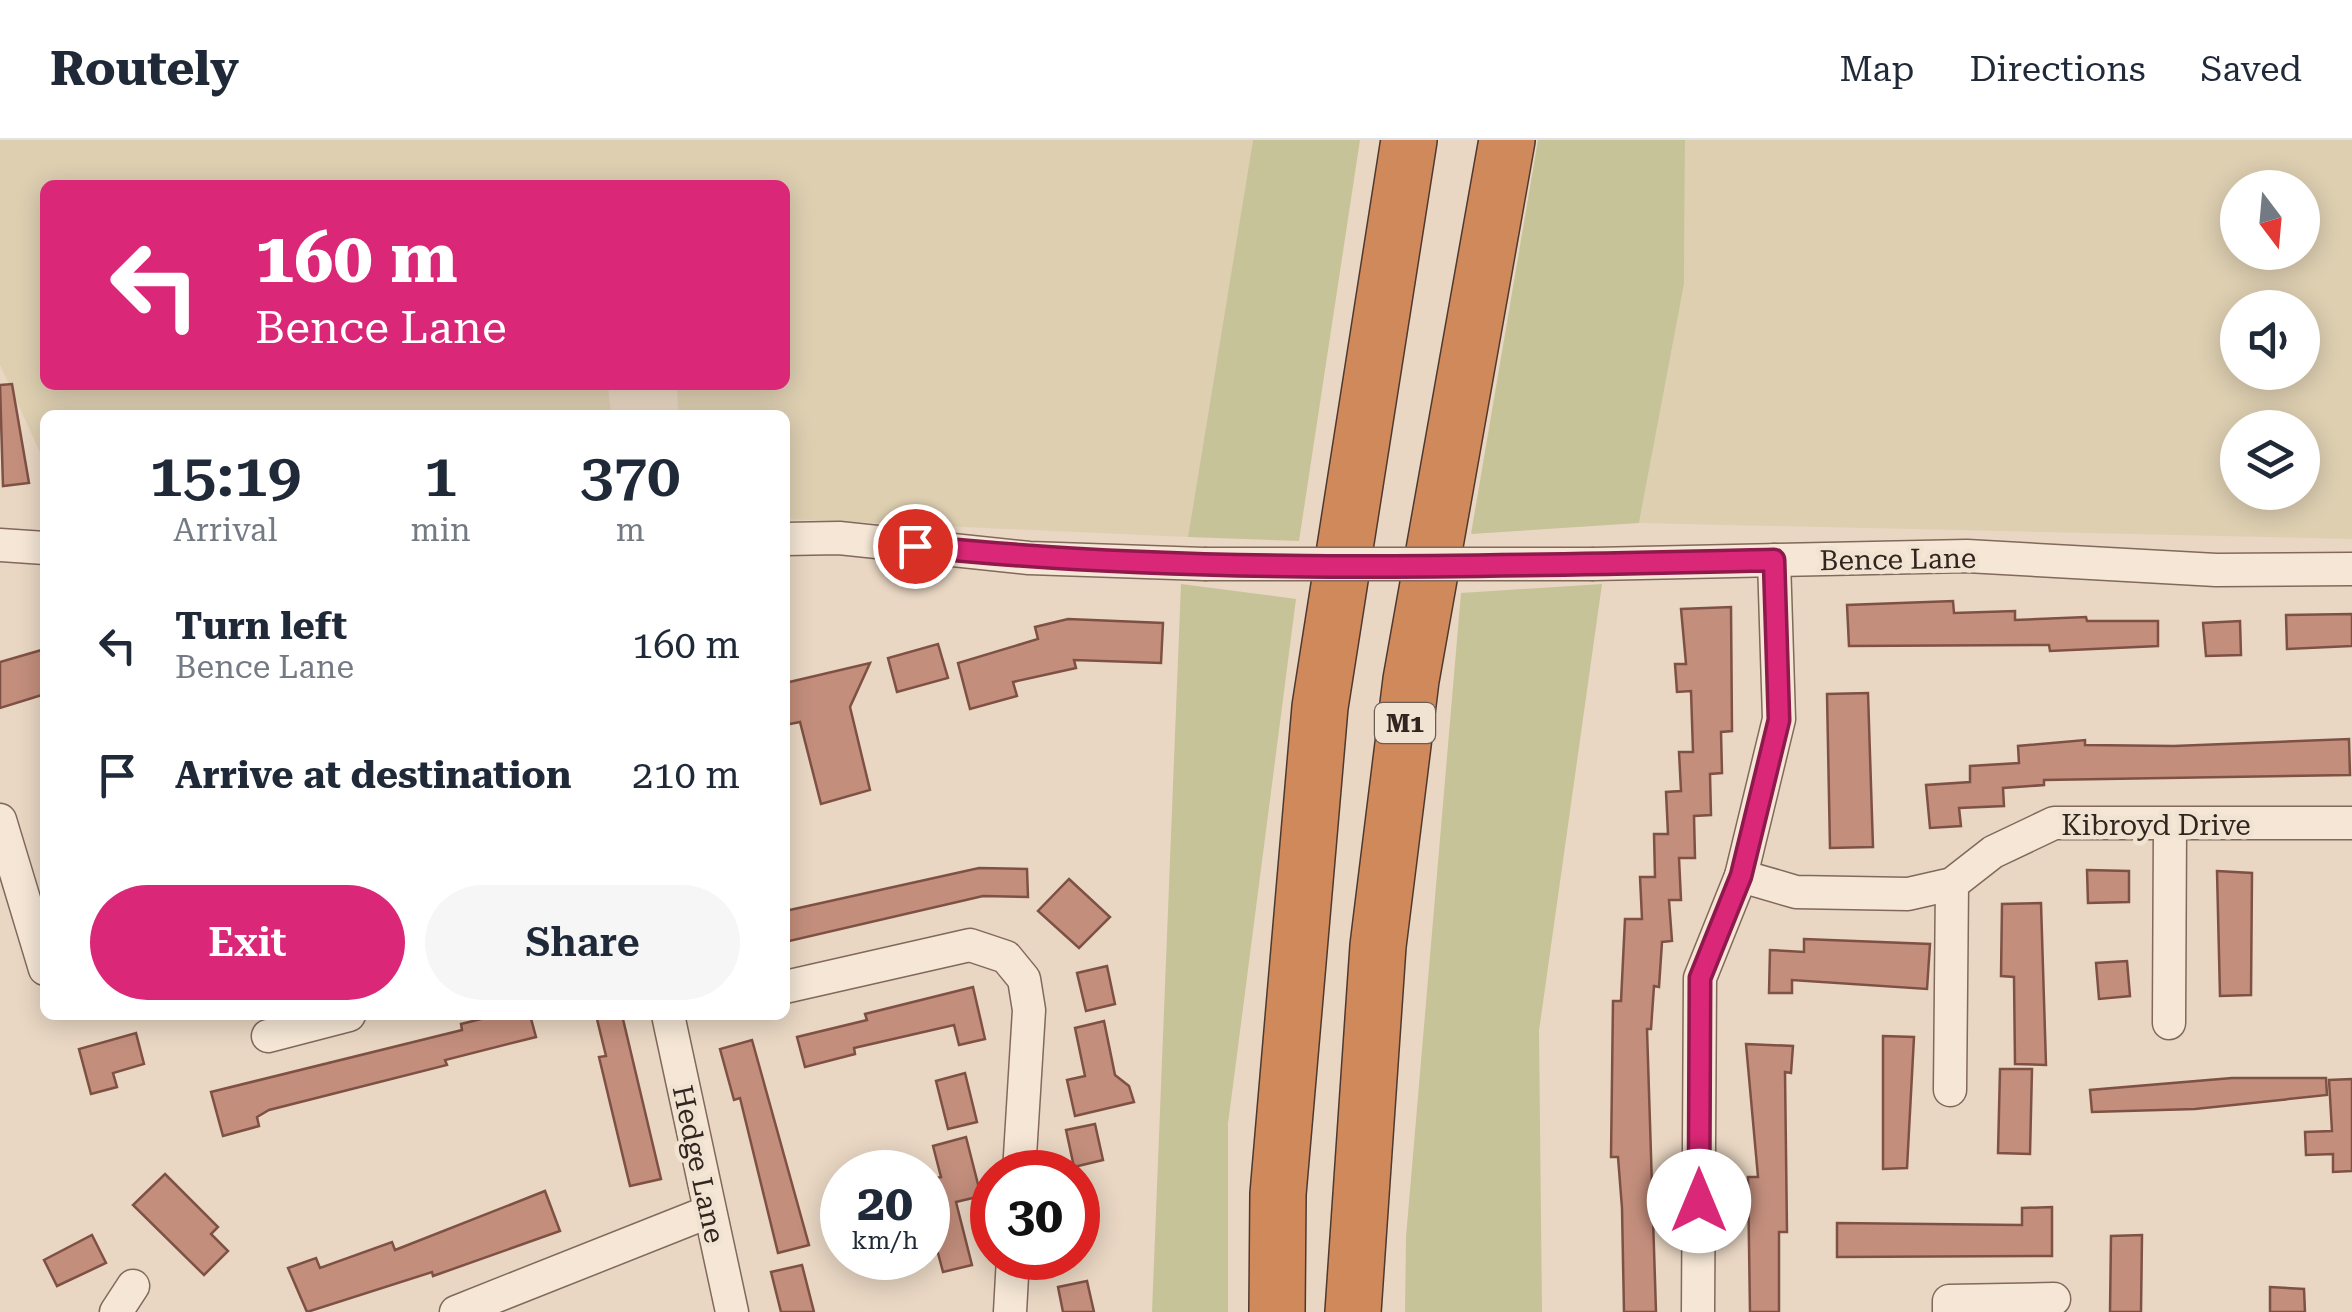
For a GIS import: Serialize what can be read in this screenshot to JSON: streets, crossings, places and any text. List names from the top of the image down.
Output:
{
  "streets": {
    "highway": ["M1"],
    "street": ["Bence Lane", "Kibroyd Drive", "Hedge Lane"]
  },
  "north": "bottom",
  "page": {
    "header": "Routely",
    "nav": ["Map", "Directions", "Saved"],
    "turn": ["160 m", "Bence Lane"],
    "eta": [
      "15:19",
      "Arrival",
      "1",
      "min",
      "370",
      "m"
    ],
    "list": [
      {
        "name": "Turn left",
        "note": "Bence Lane",
        "value": "160 m"
      },
      {
        "name": "Arrive at destination",
        "value": "210 m"
      }
    ],
    "buttons": ["Exit", "Share"],
    "speed": "20 km/h",
    "limit": "30"
  }
}
